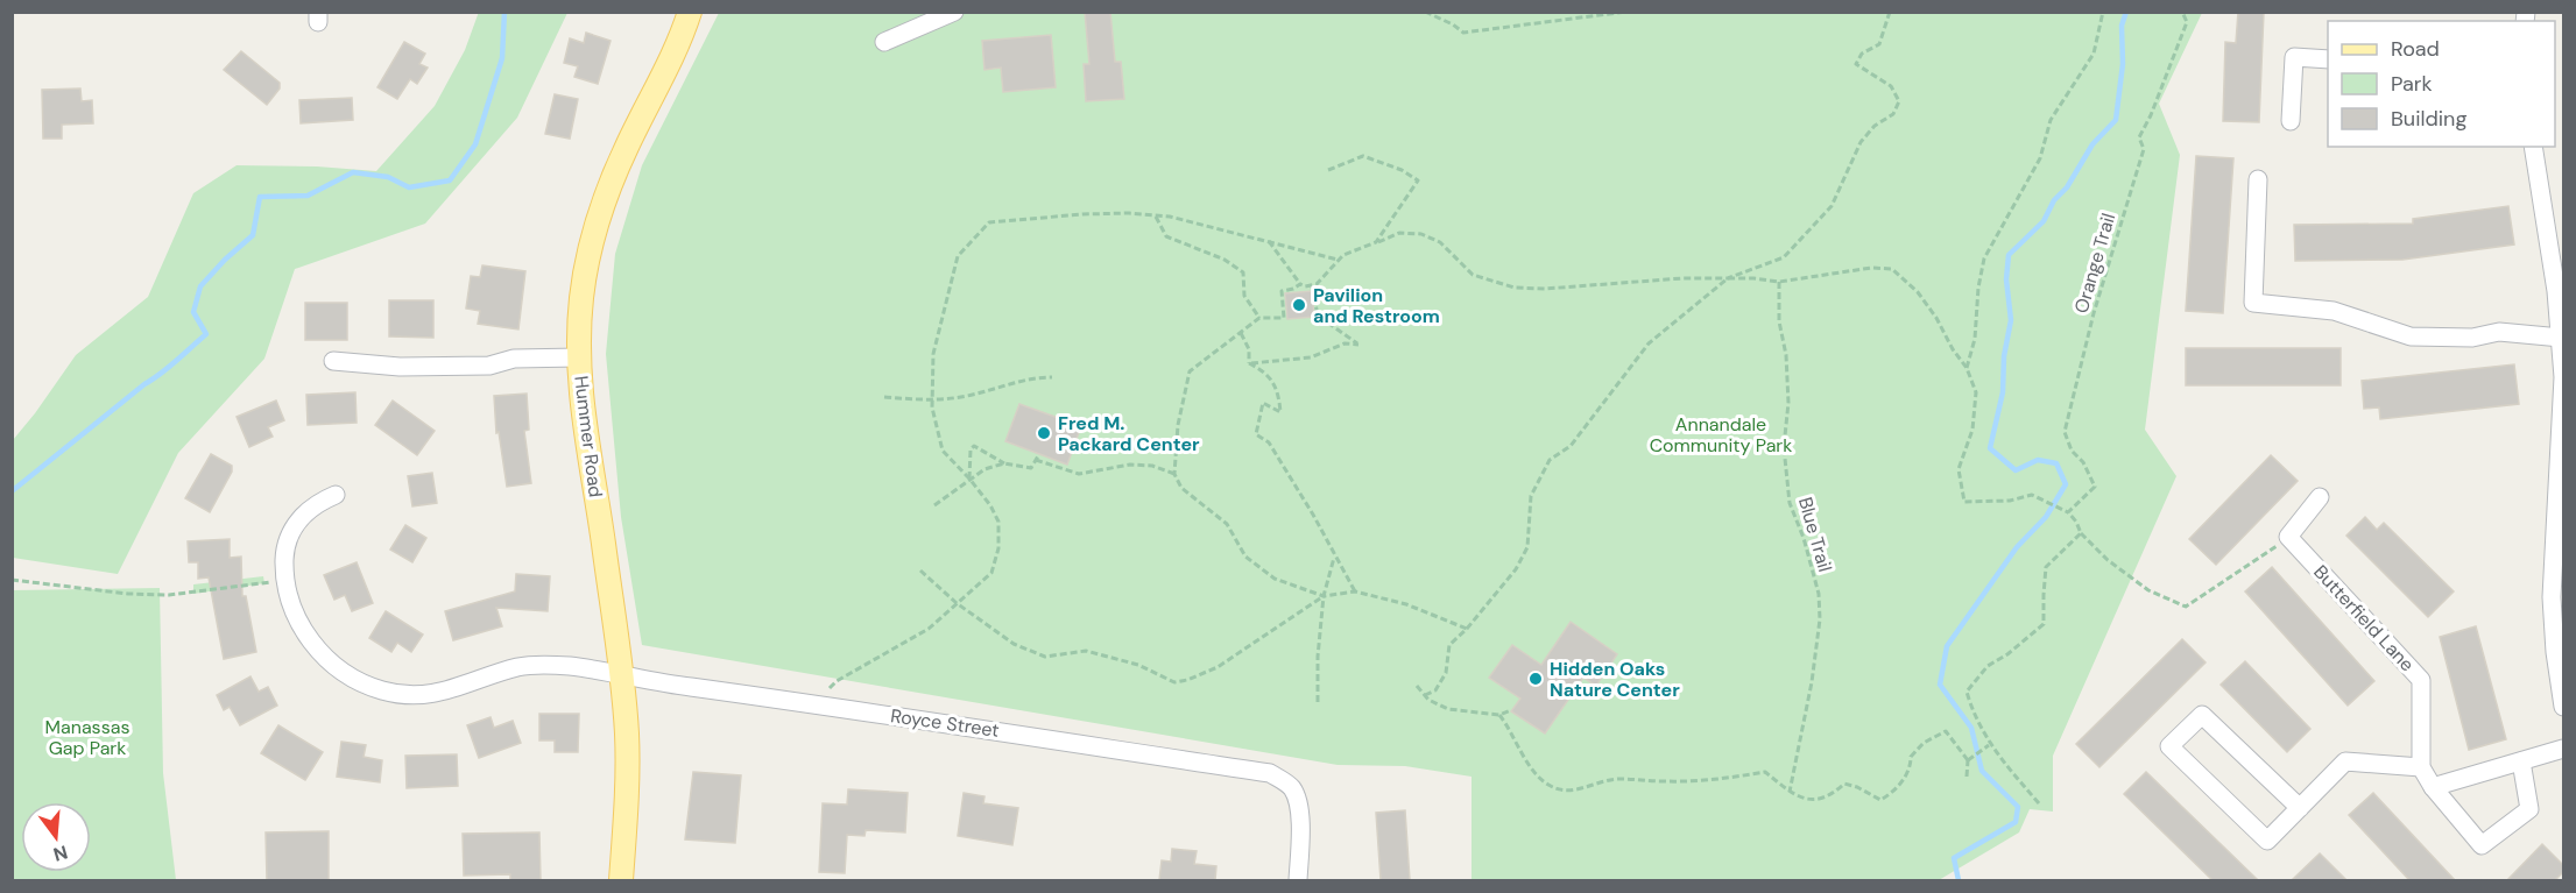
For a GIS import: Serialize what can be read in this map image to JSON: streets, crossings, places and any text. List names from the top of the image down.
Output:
{
  "streets": {
    "main road": ["Hummer Road"],
    "street": ["Butterfield Lane", "Royce Street"],
    "path": ["Orange Trail", "Blue Trail"]
  },
  "crossings": [
    ["Hummer Road", "Royce Street"]
  ],
  "parks": ["Annandale Community Park", "Manassas Gap Park"],
  "places": ["Pavilion and Restroom", "Fred M. Packard Center", "Hidden Oaks Nature Center"],
  "legend": ["Road", "Park", "Building"],
  "north": "bottom"
}
